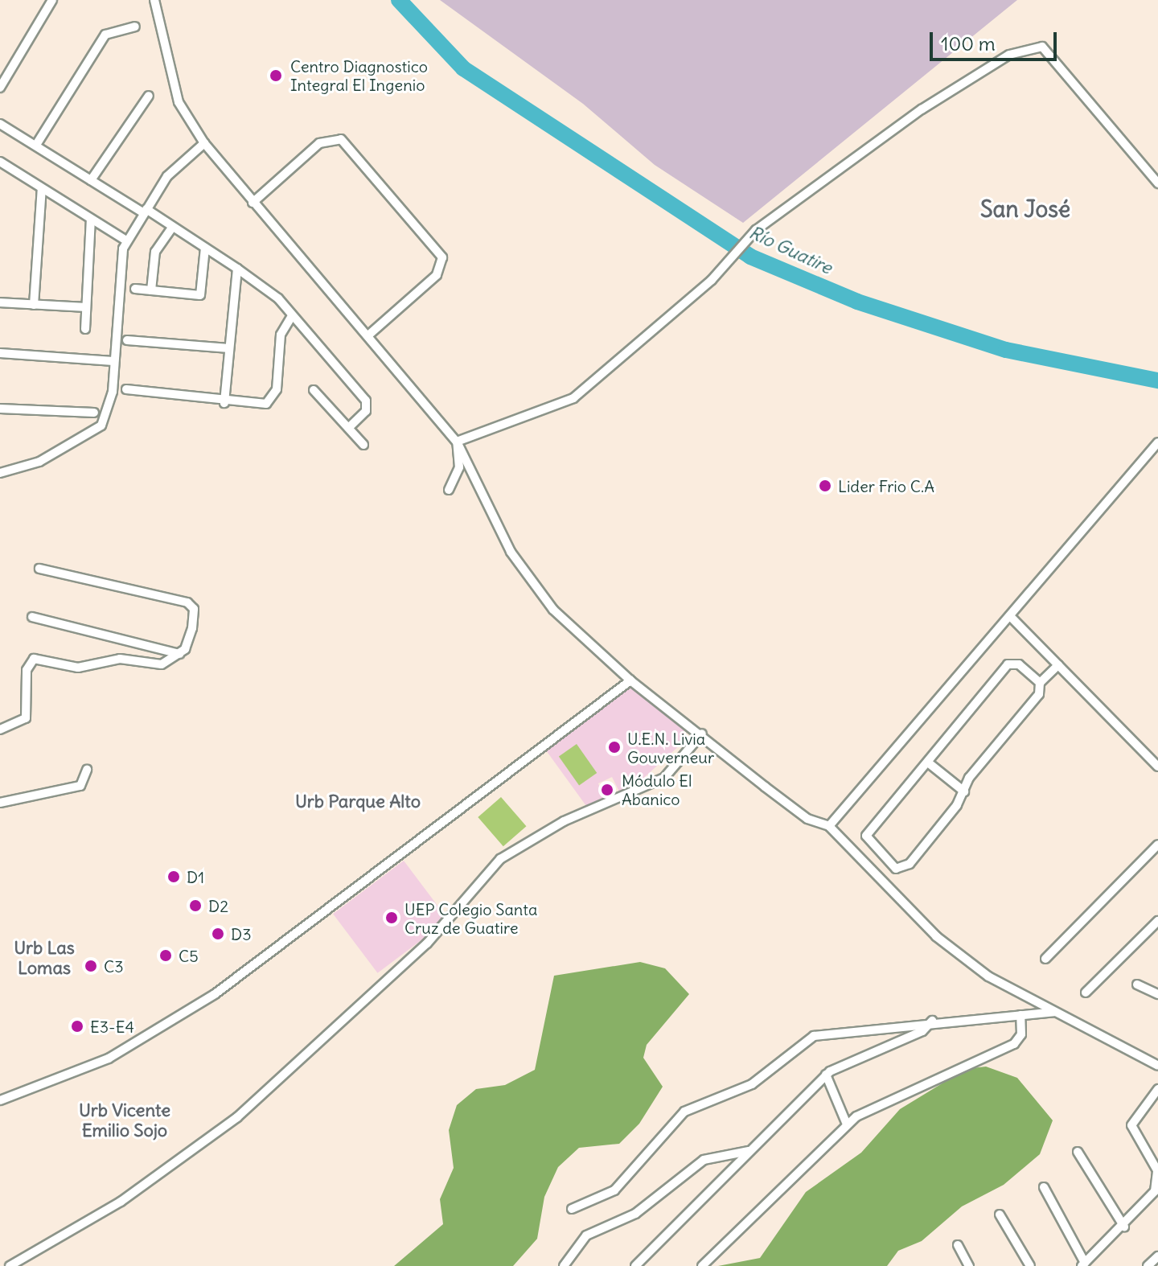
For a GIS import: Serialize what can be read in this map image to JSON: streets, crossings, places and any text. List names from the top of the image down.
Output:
{
  "districts": [
    "San José",
    "Urb Parque Alto",
    "Urb Las Lomas",
    "Urb Vicente Emilio Sojo"
  ],
  "water": ["Río Guatire"],
  "places": [
    "Centro Diagnostico Integral El Ingenio",
    "Lider Frio C.A",
    "U.E.N. Livia Gouverneur",
    "Módulo El Abanico",
    "D1",
    "D2",
    "UEP Colegio Santa Cruz de Guatire",
    "D3",
    "C5",
    "C3",
    "E3-E4"
  ],
  "scale_bar": "100 m"
}
